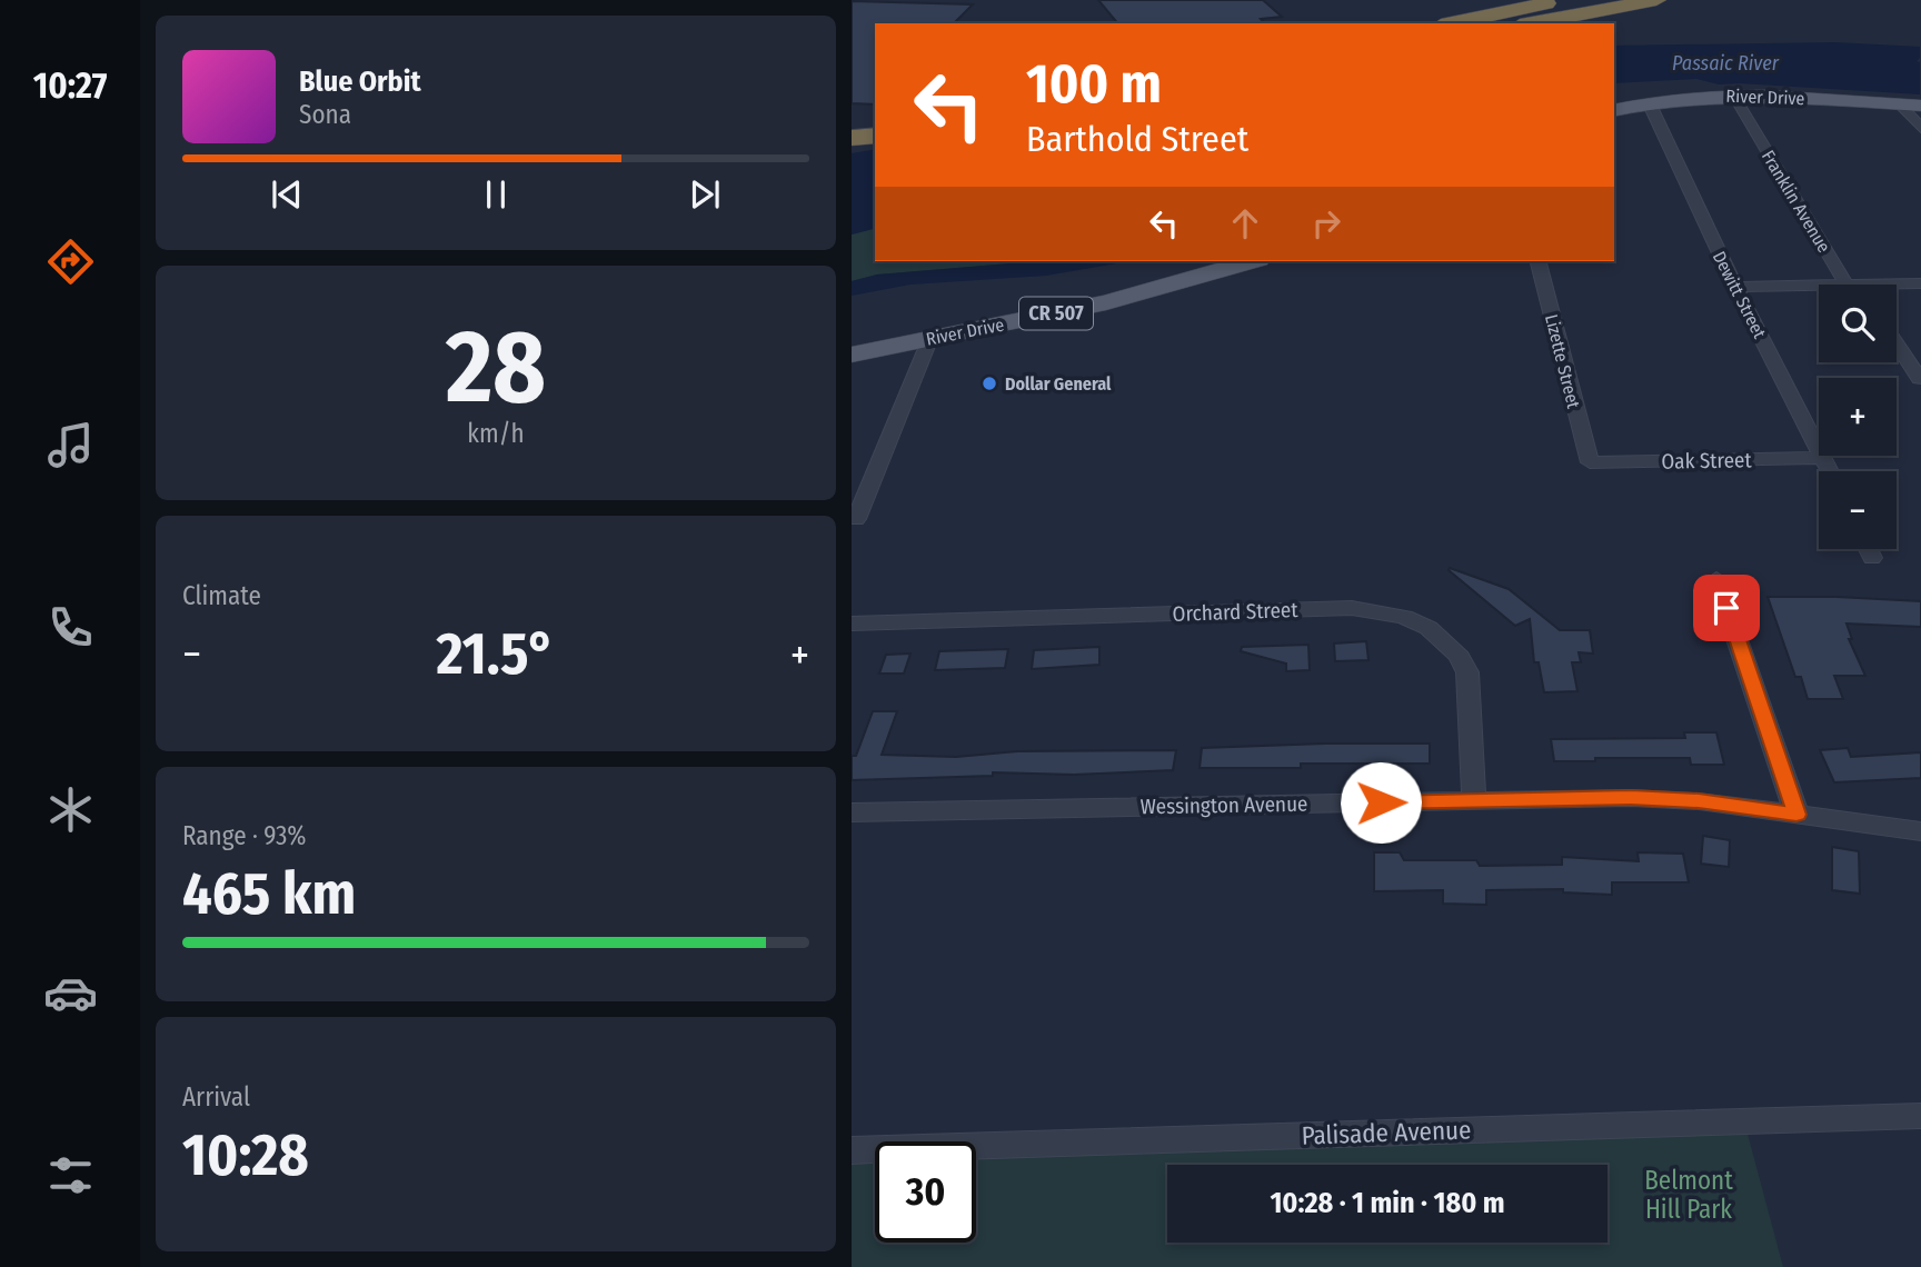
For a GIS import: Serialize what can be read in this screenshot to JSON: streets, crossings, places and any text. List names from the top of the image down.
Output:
{
  "streets": {
    "main road": ["River Drive", "CR 507"],
    "street": [
      "Franklin Avenue",
      "Dewitt Street",
      "Lizette Street",
      "Oak Street",
      "Orchard Street",
      "Wessington Avenue",
      "Palisade Avenue"
    ]
  },
  "crossings": [
    ["River Drive", "Franklin Avenue"],
    ["River Drive", "Dewitt Street"],
    ["Dewitt Street", "Oak Street"],
    ["Lizette Street", "Oak Street"],
    ["Orchard Street", "Wessington Avenue"]
  ],
  "water": ["Passaic River"],
  "parks": ["Belmont Hill Park"],
  "places": ["Dollar General"],
  "page": {
    "tabs": "10:27",
    "turn": ["100 m", "Barthold Street"],
    "song": ["Blue Orbit", "Sona"],
    "tile": [
      ["28", "km/h"],
      "Climate",
      ["Range · 93%", "465 km"],
      ["Arrival", "10:28"]
    ],
    "map_buttons": ["+", "−"],
    "heat": ["−", "21.5°", "+"],
    "limit": "30",
    "trip": "10:28 · 1 min · 180 m"
  }
}
